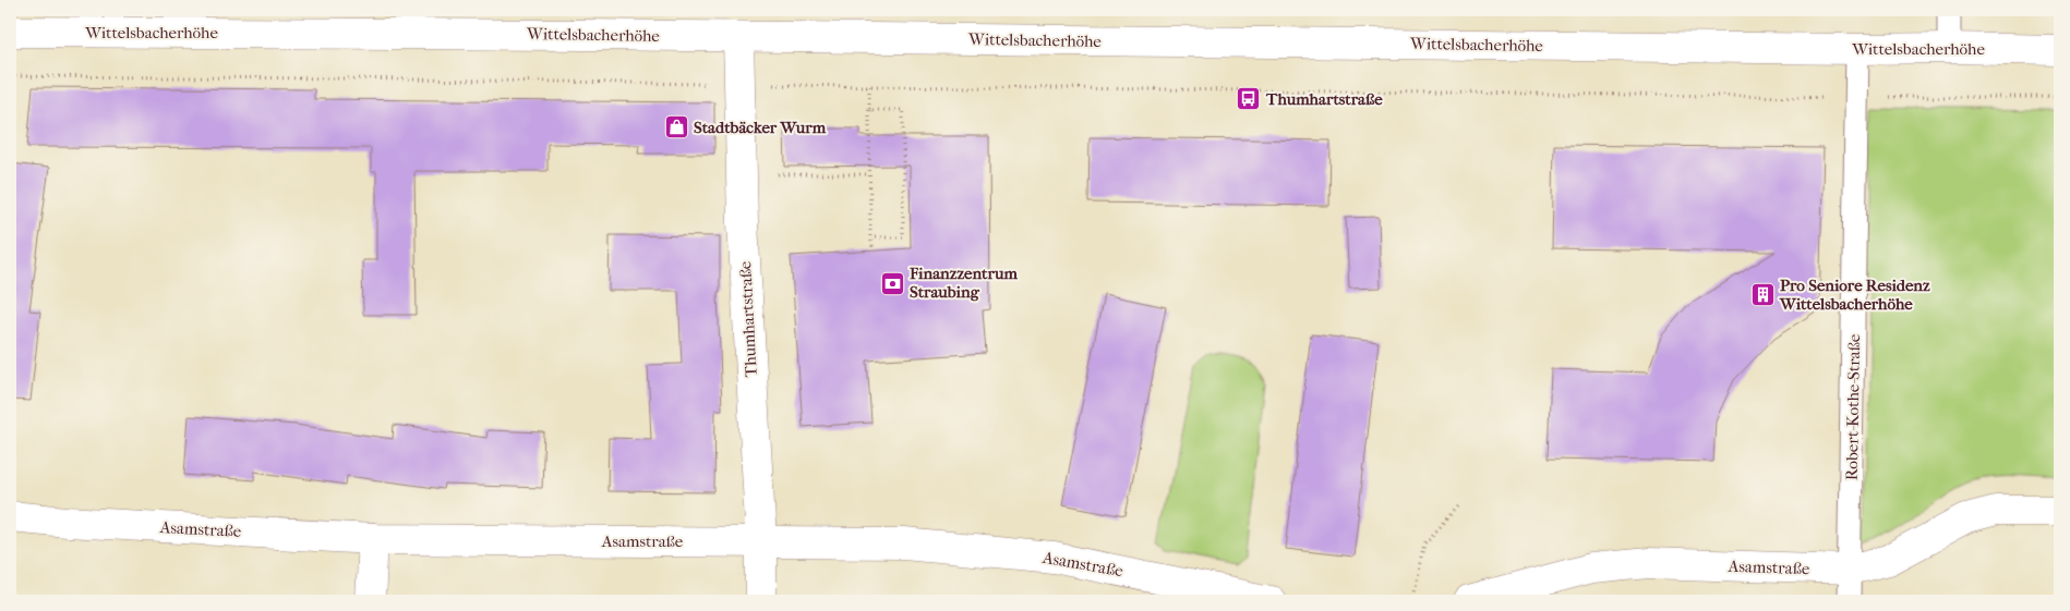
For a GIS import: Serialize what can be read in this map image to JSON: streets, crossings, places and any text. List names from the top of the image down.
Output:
{
  "streets": {
    "street": ["Wittelsbacherhöhe", "Thumhartstraße", "Asamstraße"],
    "lane": ["Robert-Kothe-Straße"]
  },
  "crossings": [
    ["Wittelsbacherhöhe", "Thumhartstraße"],
    ["Wittelsbacherhöhe", "Robert-Kothe-Straße"],
    ["Thumhartstraße", "Asamstraße"],
    ["Robert-Kothe-Straße", "Asamstraße"]
  ],
  "places": {
    "bus stop": ["Thumhartstraße"],
    "shop": ["Stadtbäcker Wurm"],
    "bank": ["Finanzzentrum Straubing"],
    "building": ["Pro Seniore Residenz Wittelsbacherhöhe"]
  }
}
